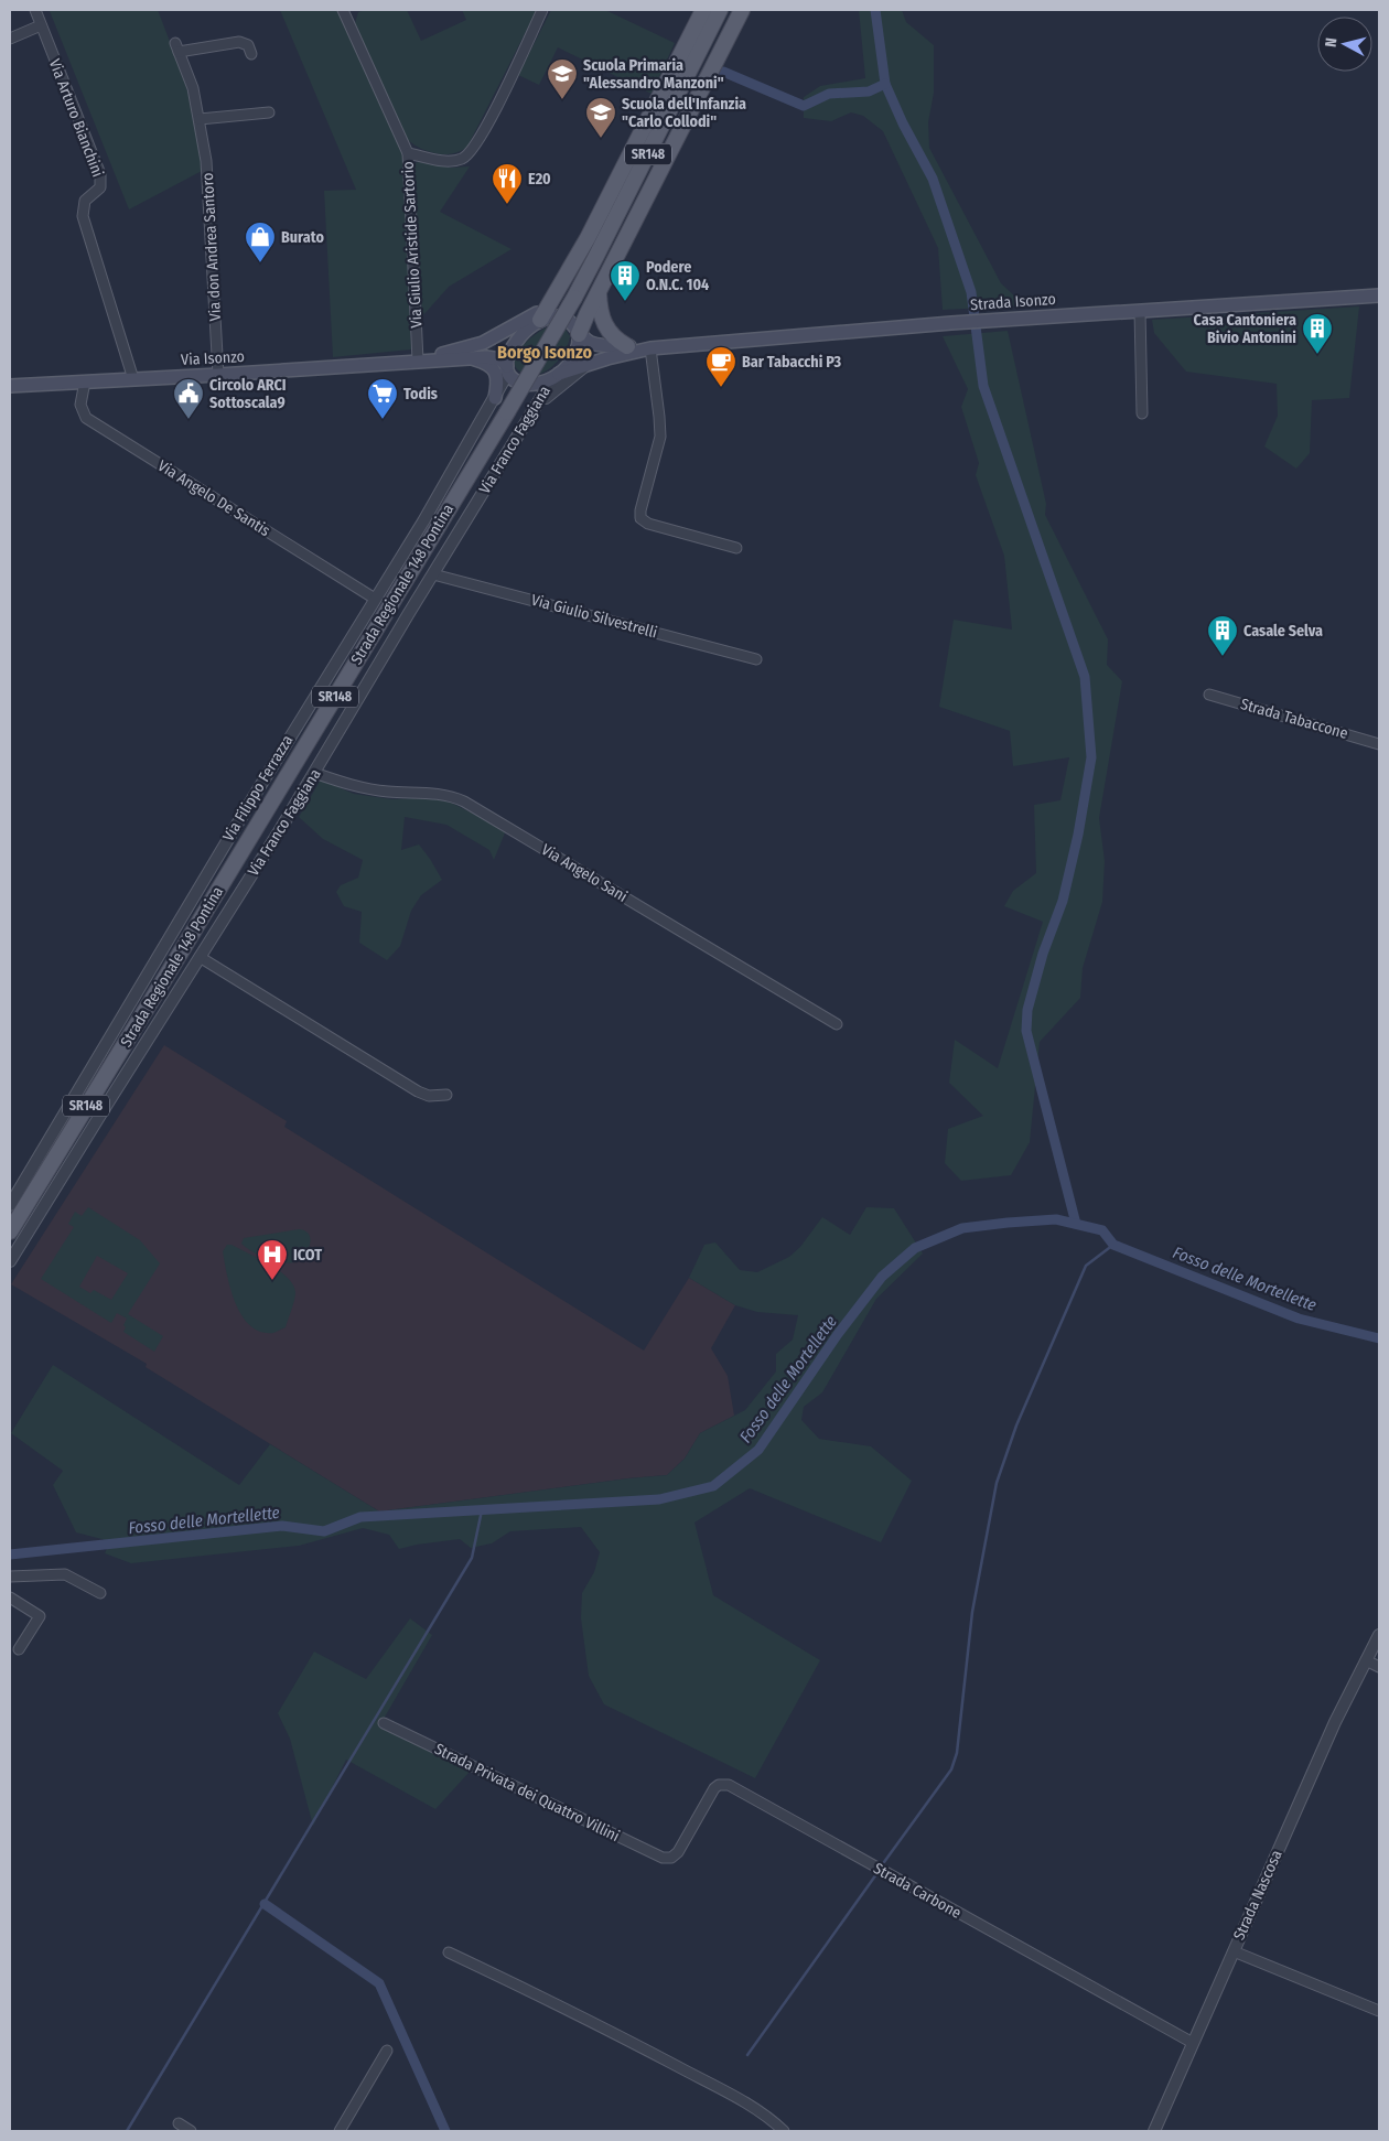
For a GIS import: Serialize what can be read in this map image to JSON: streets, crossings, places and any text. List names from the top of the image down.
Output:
{
  "streets": {
    "main road": [
      "SR148",
      "Strada Isonzo",
      "Via Isonzo",
      "Strada Regionale 148 Pontina"
    ],
    "street": [
      "Via Arturo Bianchini",
      "Via Giulio Aristide Sartorio",
      "Via don Andrea Santoro",
      "Via Franco Faggiana",
      "Via Angelo De Santis",
      "Via Giulio Silvestrelli",
      "Strada Tabaccone",
      "Via Filippo Ferrazza",
      "Via Angelo Sani",
      "Strada Privata dei Quattro Villini",
      "Strada Carbone",
      "Strada Nascosa"
    ]
  },
  "crossings": [
    ["Via Arturo Bianchini", "Via Isonzo"],
    ["Via Giulio Aristide Sartorio", "Via Isonzo"],
    ["Via don Andrea Santoro", "Via Isonzo"],
    ["Via Isonzo", "Via Angelo De Santis"],
    ["Via Franco Faggiana", "Via Giulio Silvestrelli"],
    ["Via Franco Faggiana", "Via Filippo Ferrazza"],
    ["Via Franco Faggiana", "Via Angelo Sani"],
    ["Via Angelo De Santis", "Via Filippo Ferrazza"],
    ["Strada Privata dei Quattro Villini", "Strada Carbone"],
    ["Strada Carbone", "Strada Nascosa"]
  ],
  "districts": ["Borgo Isonzo"],
  "water": ["Fosso delle Mortellette"],
  "places": {
    "school or university": ["Scuola Primaria \"Alessandro Manzoni\"", "Scuola dell'Infanzia \"Carlo Collodi\""],
    "restaurant": ["E20"],
    "shop": ["Burato"],
    "building": ["Podere O.N.C. 104", "Casa Cantoniera Bivio Antonini", "Casale Selva"],
    "cafe": ["Bar Tabacchi P3"],
    "public building": ["Circolo ARCI Sottoscala9"],
    "supermarket": ["Todis"],
    "hospital": ["ICOT"]
  },
  "north": "left"
}
